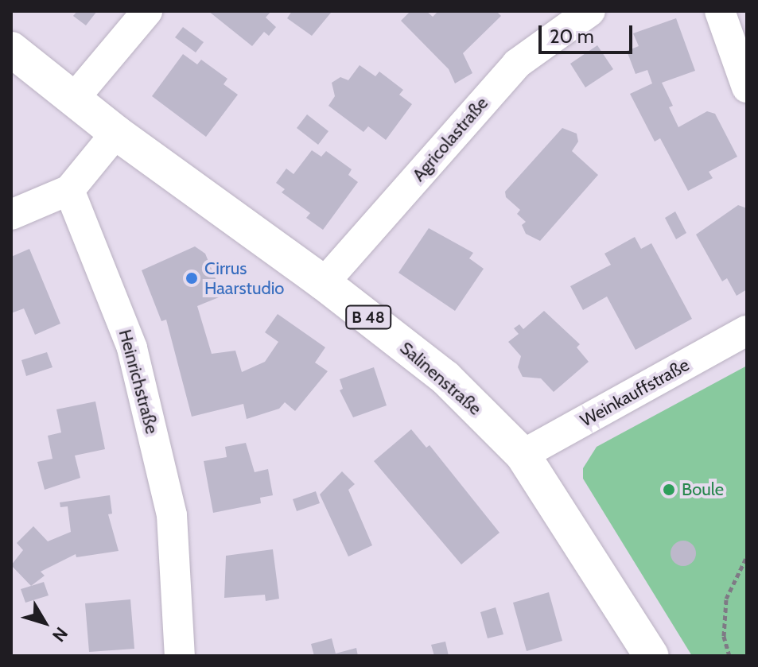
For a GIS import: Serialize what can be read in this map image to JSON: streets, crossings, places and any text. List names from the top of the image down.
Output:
{
  "streets": {
    "main road": ["B 48", "Salinenstraße"],
    "street": ["Agricolastraße", "Heinrichstraße", "Weinkauffstraße"]
  },
  "crossings": [
    ["Agricolastraße", "Salinenstraße"],
    ["Salinenstraße", "Weinkauffstraße"]
  ],
  "places": ["Cirrus Haarstudio", "Boule"],
  "scale_bar": "20 m",
  "north": "bottom right"
}
